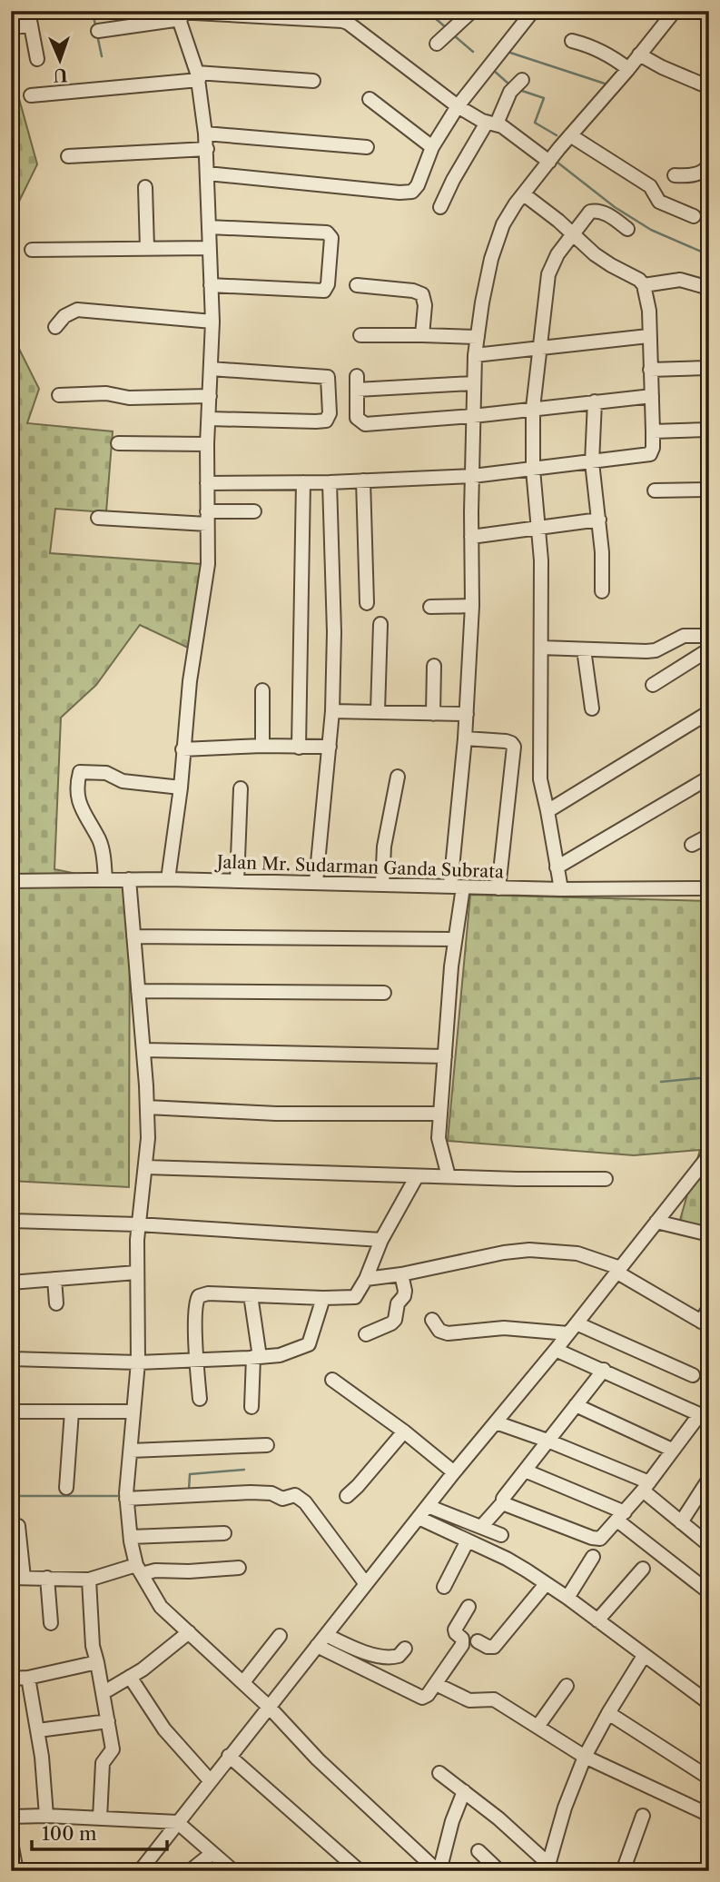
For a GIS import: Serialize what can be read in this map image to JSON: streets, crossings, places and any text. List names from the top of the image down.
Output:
{
  "streets": {
    "street": ["Jalan Mr. Sudarman Ganda Subrata"]
  },
  "scale_bar": "100 m",
  "north": "bottom"
}
